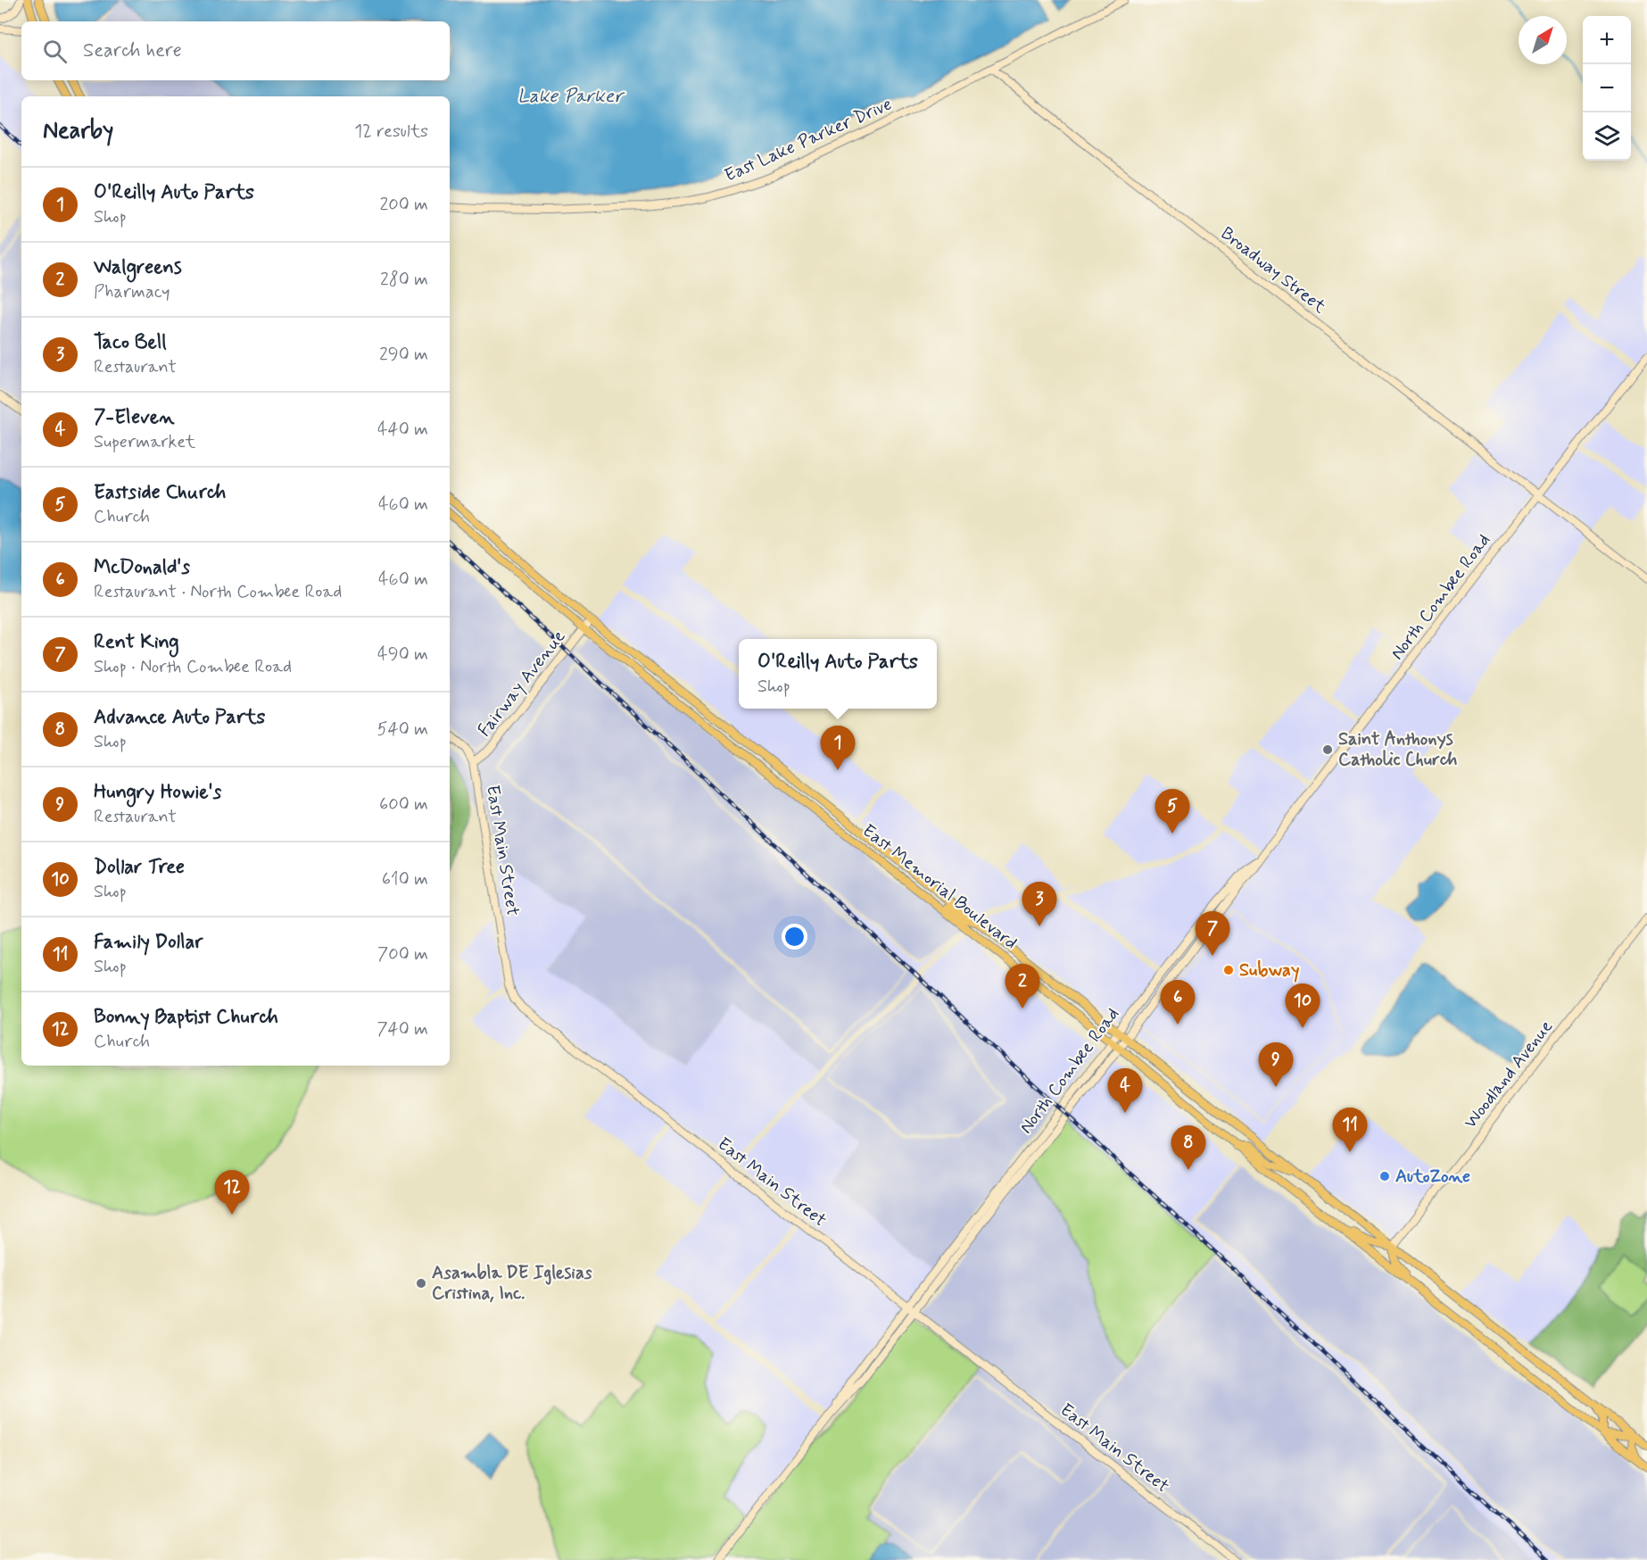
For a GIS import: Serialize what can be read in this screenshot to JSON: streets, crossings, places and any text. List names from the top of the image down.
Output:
{
  "streets": {
    "main road": [
      "East Lake Parker Drive",
      "Broadway Street",
      "North Combee Road",
      "Fairway Avenue",
      "East Main Street",
      "East Memorial Boulevard",
      "Woodland Avenue"
    ]
  },
  "crossings": [
    ["East Lake Parker Drive", "Broadway Street"],
    ["Broadway Street", "North Combee Road"],
    ["North Combee Road", "East Main Street"],
    ["North Combee Road", "East Memorial Boulevard"],
    ["Fairway Avenue", "East Main Street"],
    ["Fairway Avenue", "East Memorial Boulevard"],
    ["East Memorial Boulevard", "Woodland Avenue"]
  ],
  "water": ["Lake Parker"],
  "places": [
    "Saint Anthonys Catholic Church",
    "Subway",
    "AutoZone",
    "Asambla DE Iglesias Cristina, Inc."
  ],
  "north": "top right",
  "page": {
    "map_buttons": ["+", "−"],
    "search": "Search here",
    "heading": ["Nearby", "12 results"],
    "list": [
      {
        "mark": "1",
        "name": "O'Reilly Auto Parts",
        "note": "Shop",
        "value": "200 m"
      },
      {
        "mark": "2",
        "name": "Walgreens",
        "note": "Pharmacy",
        "value": "280 m"
      },
      {
        "mark": "3",
        "name": "Taco Bell",
        "note": "Restaurant",
        "value": "290 m"
      },
      {
        "mark": "4",
        "name": "7-Eleven",
        "note": "Supermarket",
        "value": "440 m"
      },
      {
        "mark": "5",
        "name": "Eastside Church",
        "note": "Church",
        "value": "460 m"
      },
      {
        "mark": "6",
        "name": "McDonald's",
        "note": "Restaurant · North Combee Road",
        "value": "460 m"
      },
      {
        "mark": "7",
        "name": "Rent King",
        "note": "Shop · North Combee Road",
        "value": "490 m"
      },
      {
        "mark": "8",
        "name": "Advance Auto Parts",
        "note": "Shop",
        "value": "540 m"
      },
      {
        "mark": "9",
        "name": "Hungry Howie's",
        "note": "Restaurant",
        "value": "600 m"
      },
      {
        "mark": "10",
        "name": "Dollar Tree",
        "note": "Shop",
        "value": "610 m"
      },
      {
        "mark": "11",
        "name": "Family Dollar",
        "note": "Shop",
        "value": "700 m"
      },
      {
        "mark": "12",
        "name": "Bonny Baptist Church",
        "note": "Church",
        "value": "740 m"
      }
    ],
    "popup": ["O'Reilly Auto Parts", "Shop"],
    "pins": [
      "1",
      "5",
      "3",
      "7",
      "2",
      "6",
      "10",
      "9",
      "4",
      "11",
      "8",
      "12"
    ]
  }
}
